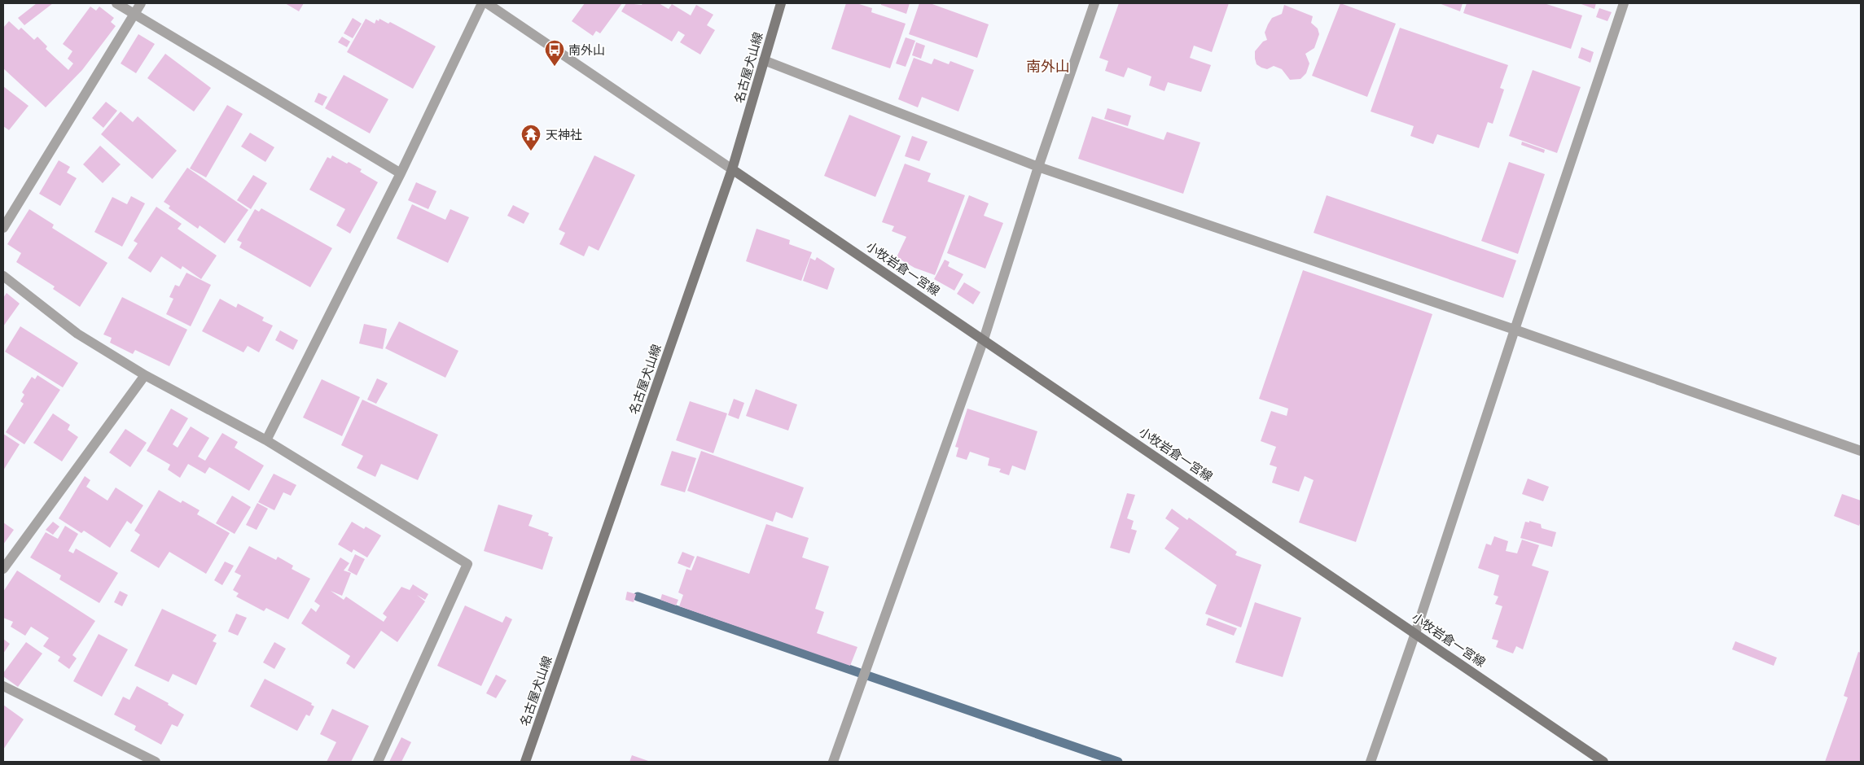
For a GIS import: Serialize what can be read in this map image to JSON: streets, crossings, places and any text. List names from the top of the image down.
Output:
{
  "streets": {
    "main road": ["名古屋犬山線", "小牧岩倉一宮線"]
  },
  "crossings": [
    ["名古屋犬山線", "小牧岩倉一宮線"]
  ],
  "districts": ["南外山"],
  "places": {
    "bus stop": ["南外山"],
    "temple": ["天神社"]
  }
}
